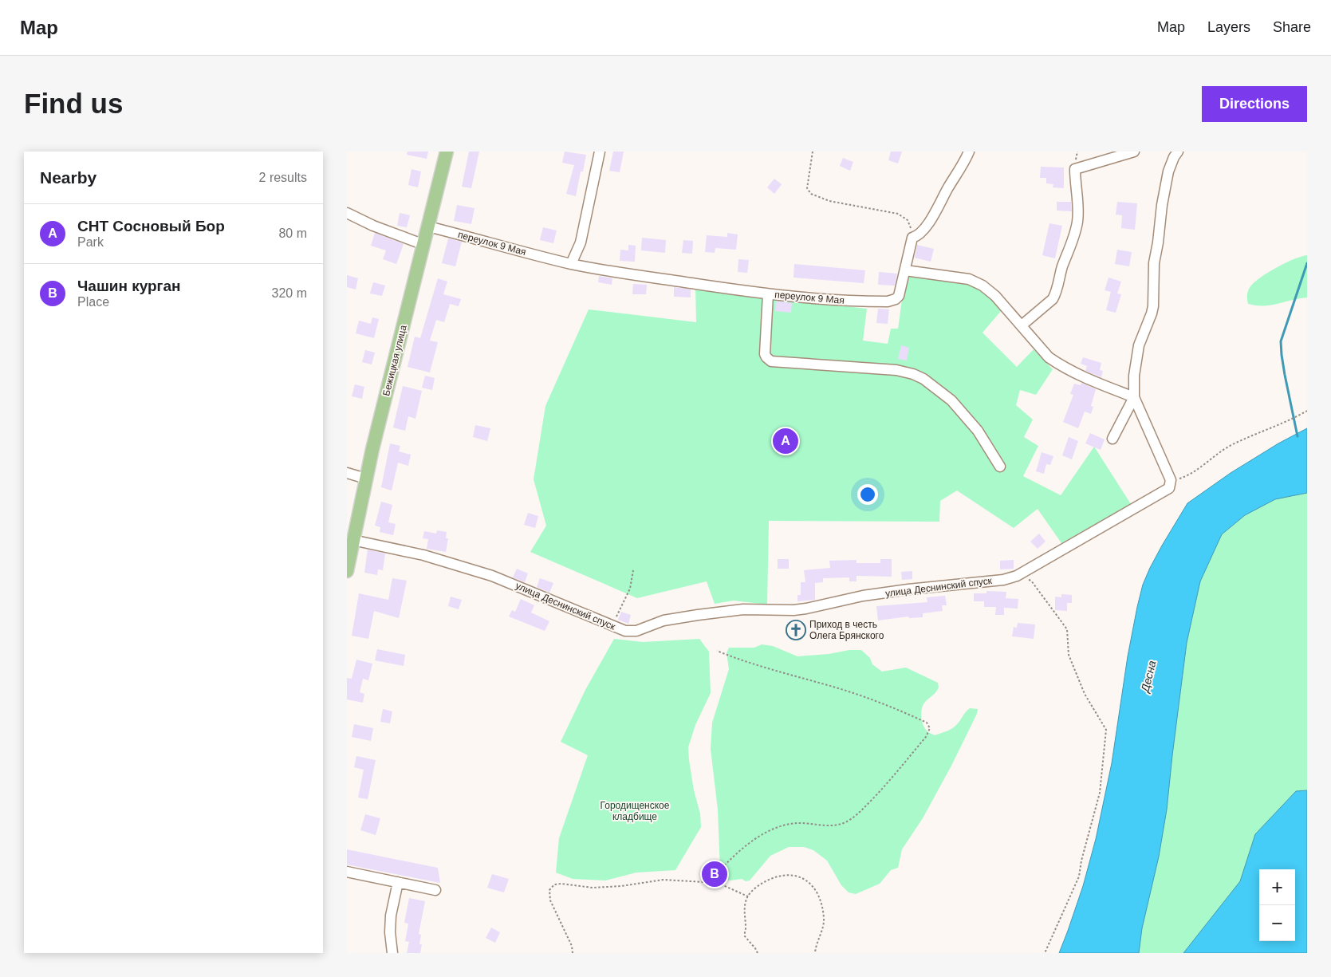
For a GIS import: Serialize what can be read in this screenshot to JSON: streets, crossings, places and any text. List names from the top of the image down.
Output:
{
  "streets": {
    "main road": ["Бежицкая улица"],
    "street": ["переулок 9 Мая", "улица Деснинский спуск"]
  },
  "crossings": [
    ["переулок 9 Мая", "Бежицкая улица"],
    ["Бежицкая улица", "улица Деснинский спуск"]
  ],
  "water": ["Десна"],
  "parks": ["Городищенское кладбище"],
  "places": {
    "church": ["Приход в честь Олега Брянского"]
  },
  "page": {
    "header": "Map",
    "nav": ["Map", "Layers", "Share"],
    "buttons": "Directions",
    "title": "Find us",
    "heading": ["Nearby", "2 results"],
    "list": [
      {
        "mark": "A",
        "name": "СНТ Сосновый Бор",
        "note": "Park",
        "value": "80 m"
      },
      {
        "mark": "B",
        "name": "Чашин курган",
        "note": "Place",
        "value": "320 m"
      }
    ],
    "pins": ["A", "B"],
    "map_buttons": ["+", "−"]
  }
}
